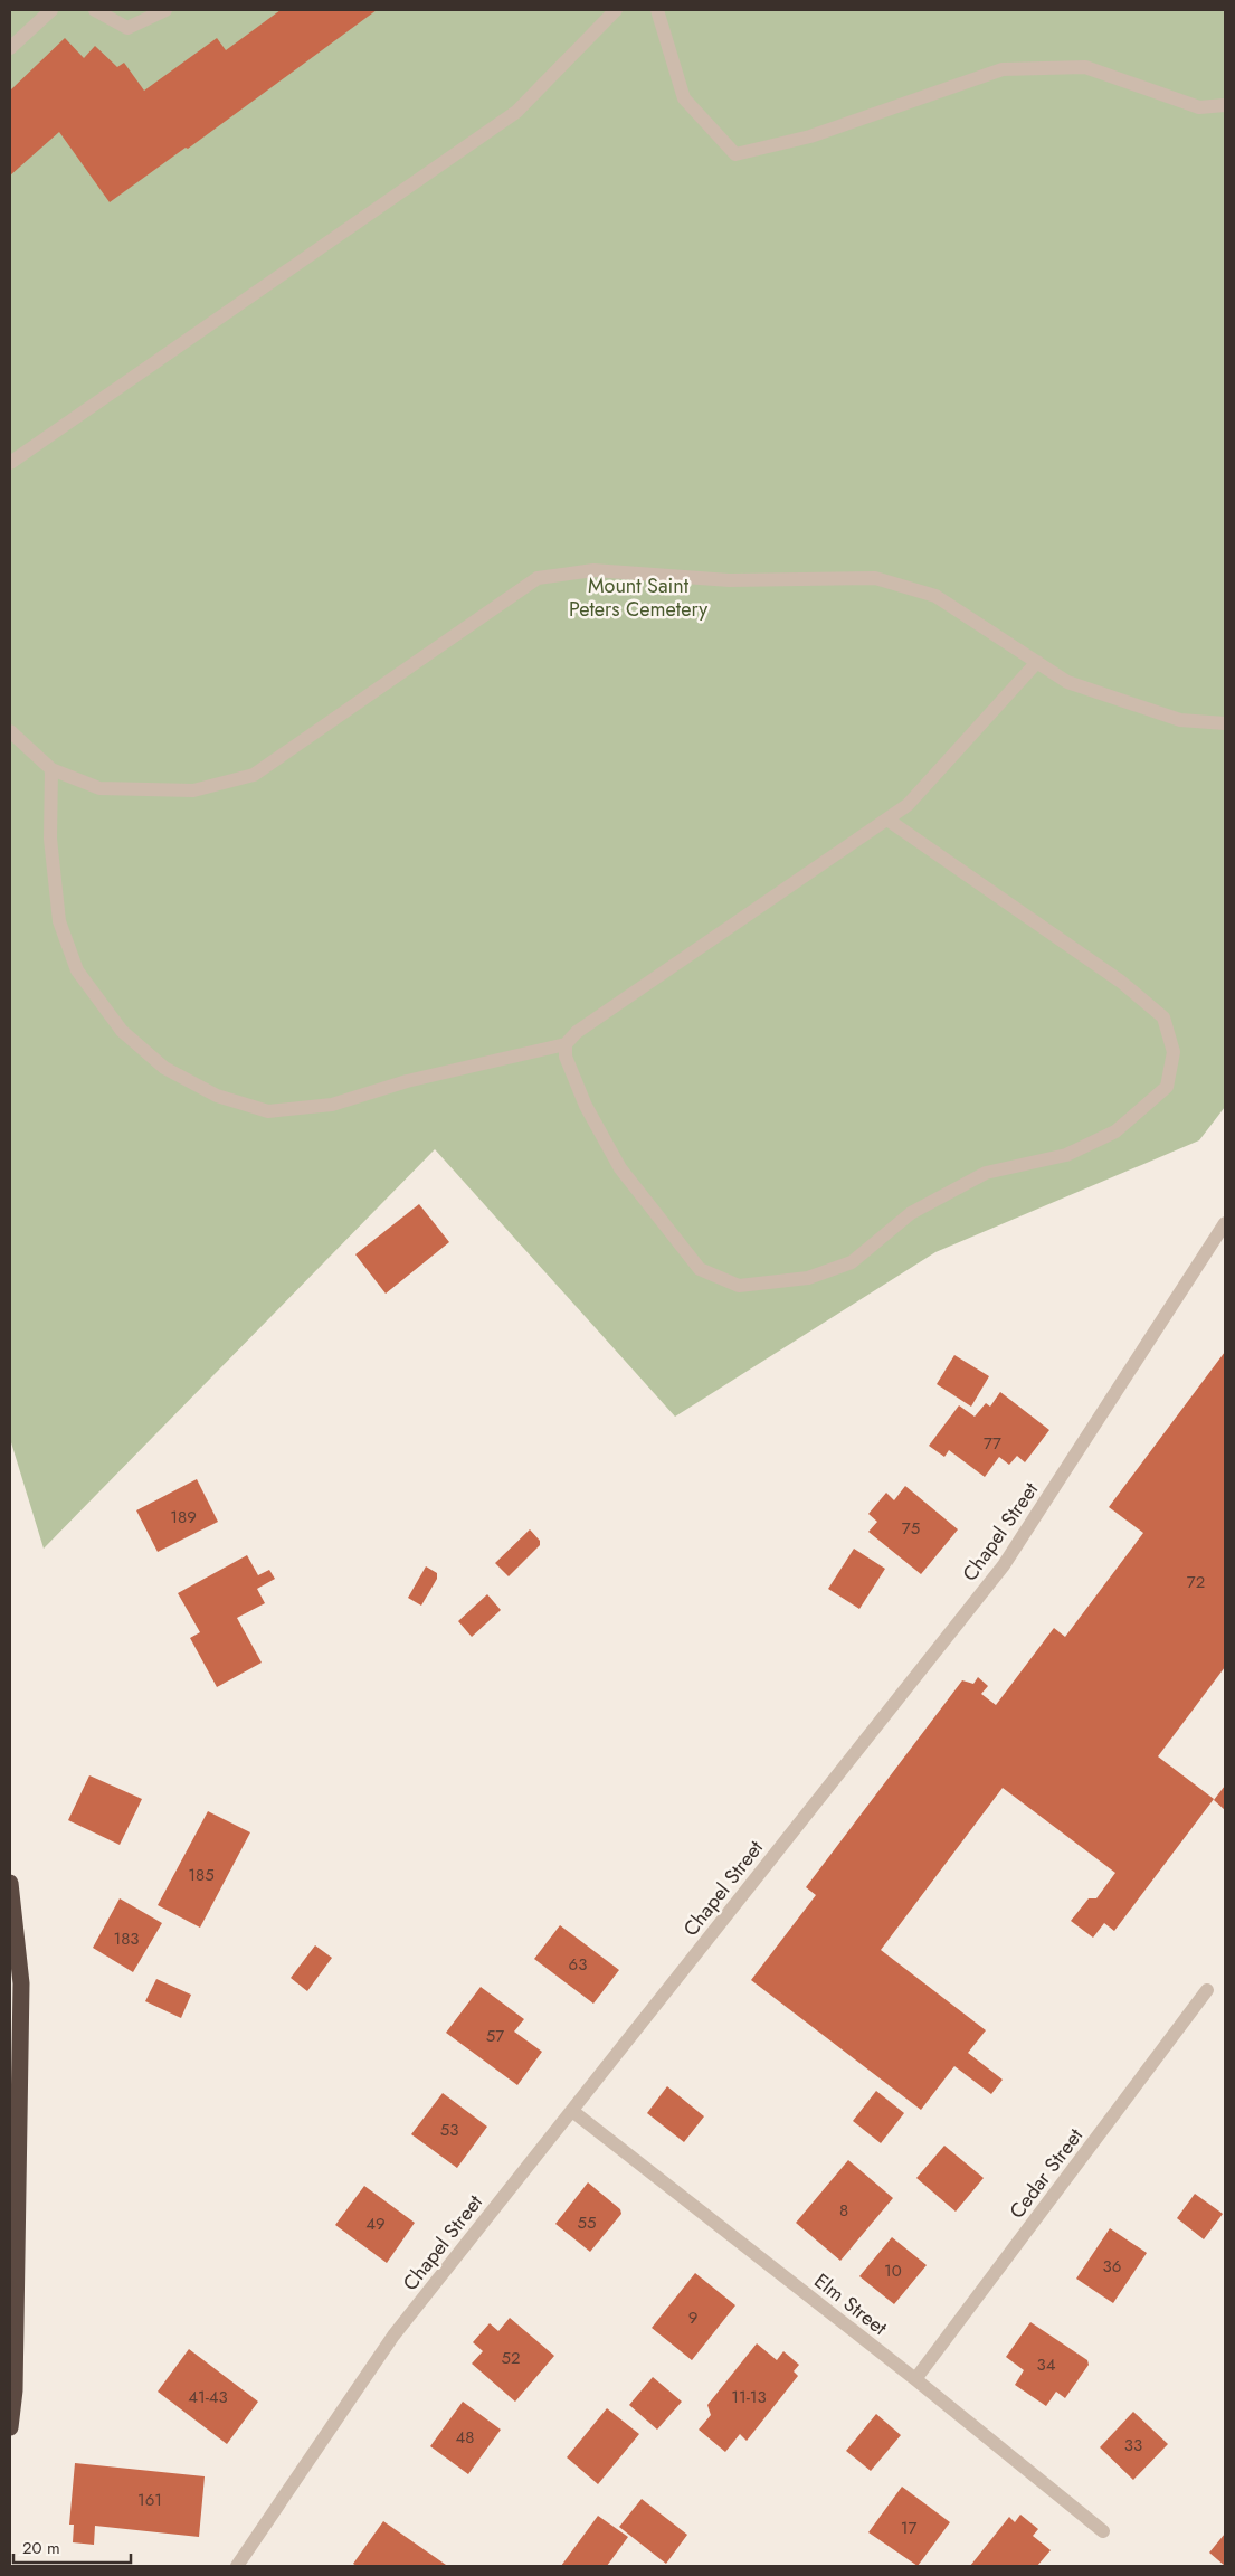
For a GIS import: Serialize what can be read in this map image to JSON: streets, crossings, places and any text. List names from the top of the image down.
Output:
{
  "streets": {
    "street": ["Chapel Street", "Cedar Street", "Elm Street"]
  },
  "crossings": [
    ["Chapel Street", "Elm Street"],
    ["Cedar Street", "Elm Street"]
  ],
  "parks": ["Mount Saint Peters Cemetery"],
  "house_numbers": [
    "77",
    "189",
    "75",
    "72",
    "185",
    "183",
    "63",
    "57",
    "53",
    "8",
    "55",
    "49",
    "36",
    "10",
    "9",
    "52",
    "34",
    "41-43",
    "11-13",
    "48",
    "33",
    "161",
    "17"
  ],
  "scale_bar": "20 m"
}
